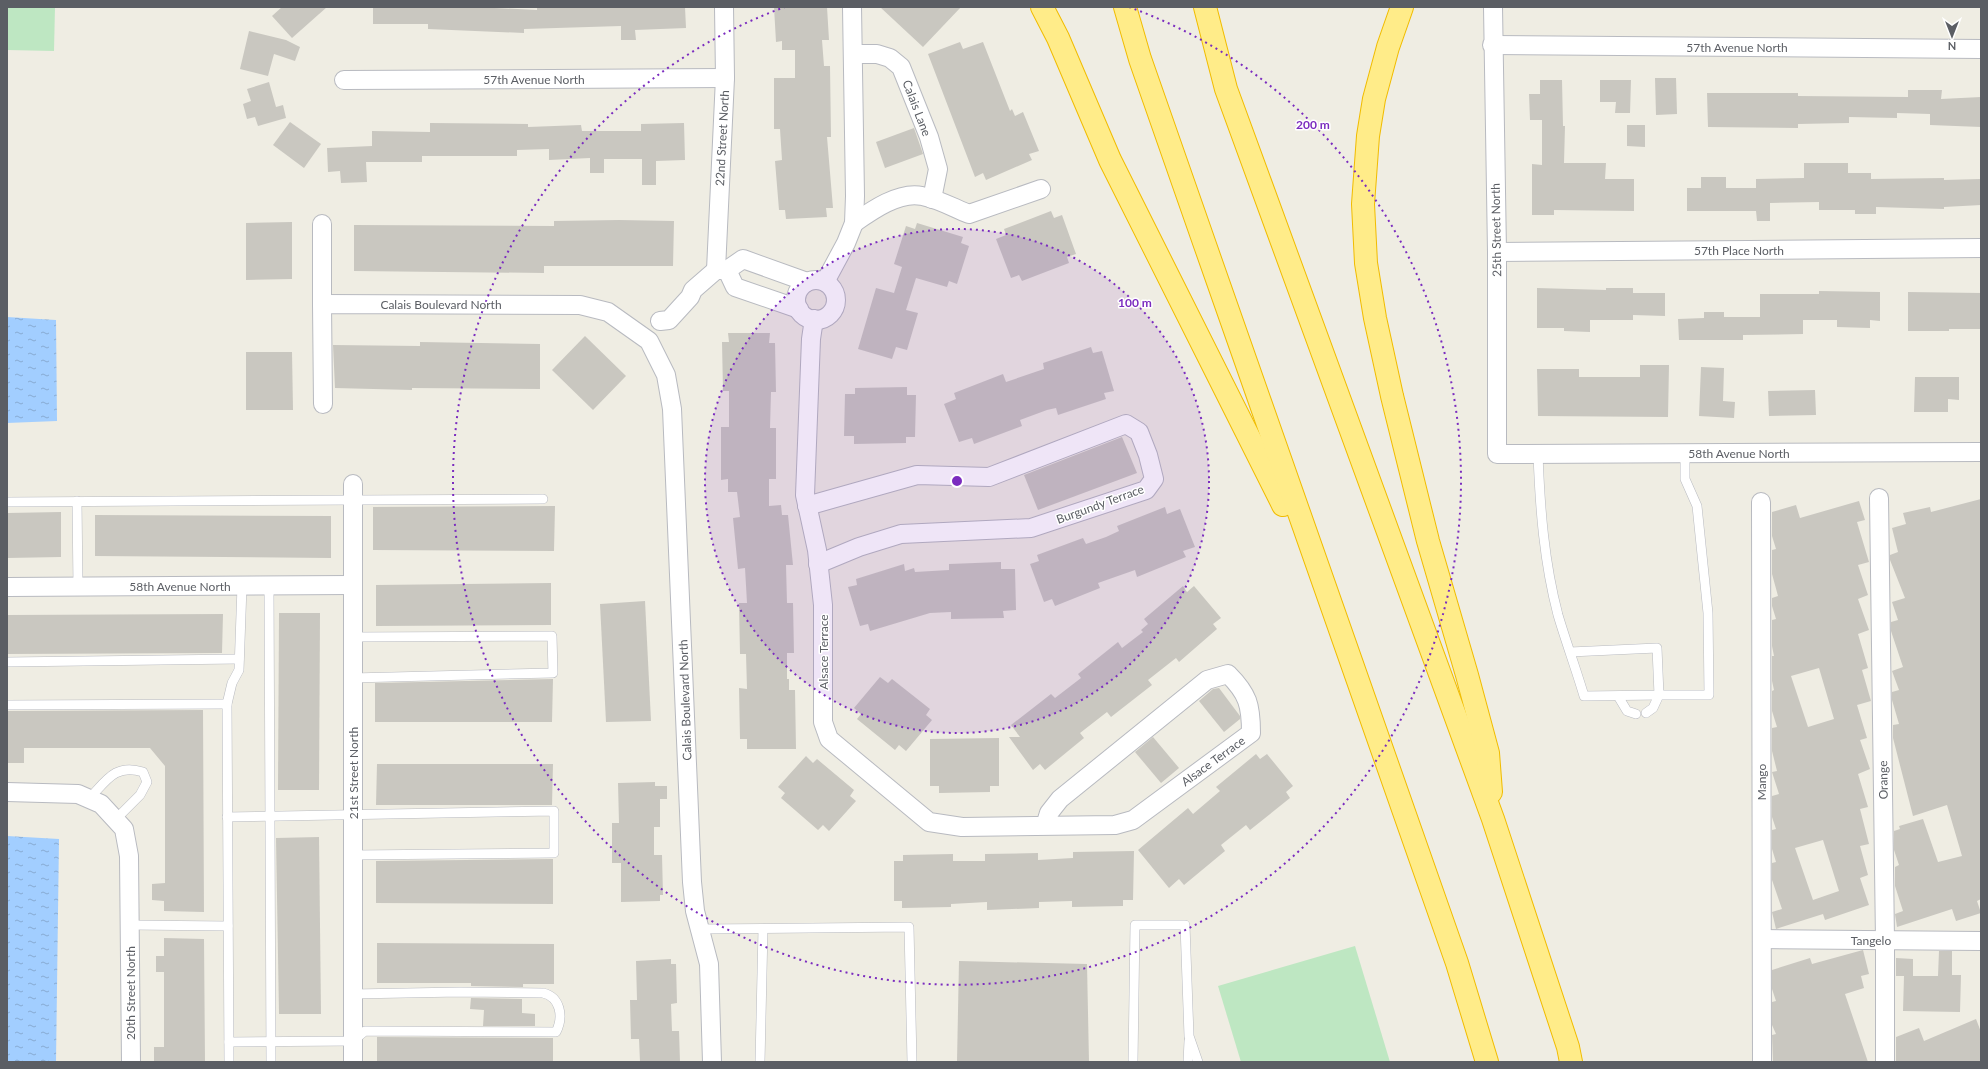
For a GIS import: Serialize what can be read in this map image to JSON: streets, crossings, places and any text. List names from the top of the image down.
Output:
{
  "streets": {
    "street": [
      "57th Avenue North",
      "Calais Lane",
      "22nd Street North",
      "25th Street North",
      "57th Place North",
      "Calais Boulevard North",
      "58th Avenue North",
      "Burgundy Terrace",
      "Alsace Terrace",
      "21st Street North",
      "Orange",
      "Mango",
      "Tangelo",
      "20th Street North"
    ]
  },
  "crossings": [
    ["57th Avenue North", "22nd Street North"],
    ["57th Avenue North", "25th Street North"],
    ["25th Street North", "57th Place North"],
    ["25th Street North", "58th Avenue North"],
    ["58th Avenue North", "21st Street North"],
    ["Burgundy Terrace", "Alsace Terrace"],
    ["Orange", "Tangelo"],
    ["Mango", "Tangelo"]
  ],
  "north": "bottom",
  "rings": ["200 m", "100 m"]
}
